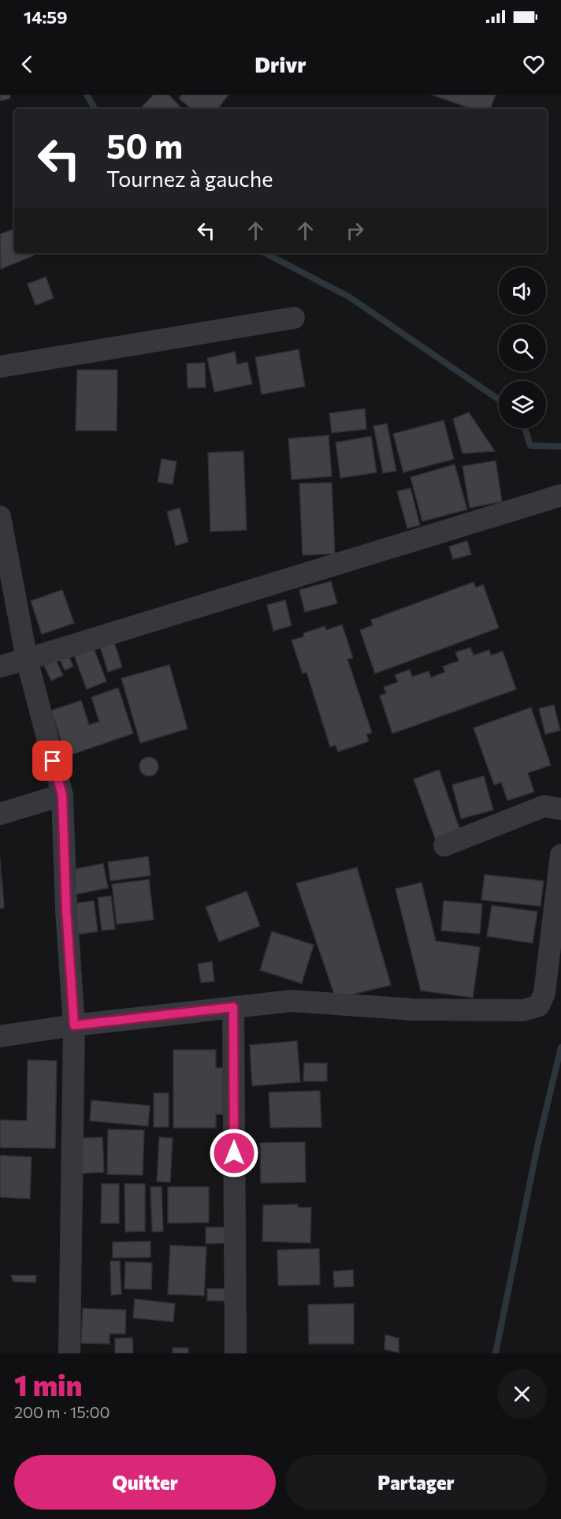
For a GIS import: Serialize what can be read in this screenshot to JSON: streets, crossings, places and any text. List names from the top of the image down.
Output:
{
  "page": {
    "status": "14:59",
    "header": "Drivr",
    "turn": ["50 m", "Tournez à gauche"],
    "heading": ["1 min", "200 m · 15:00"],
    "buttons": ["Quitter", "Partager"]
  }
}
